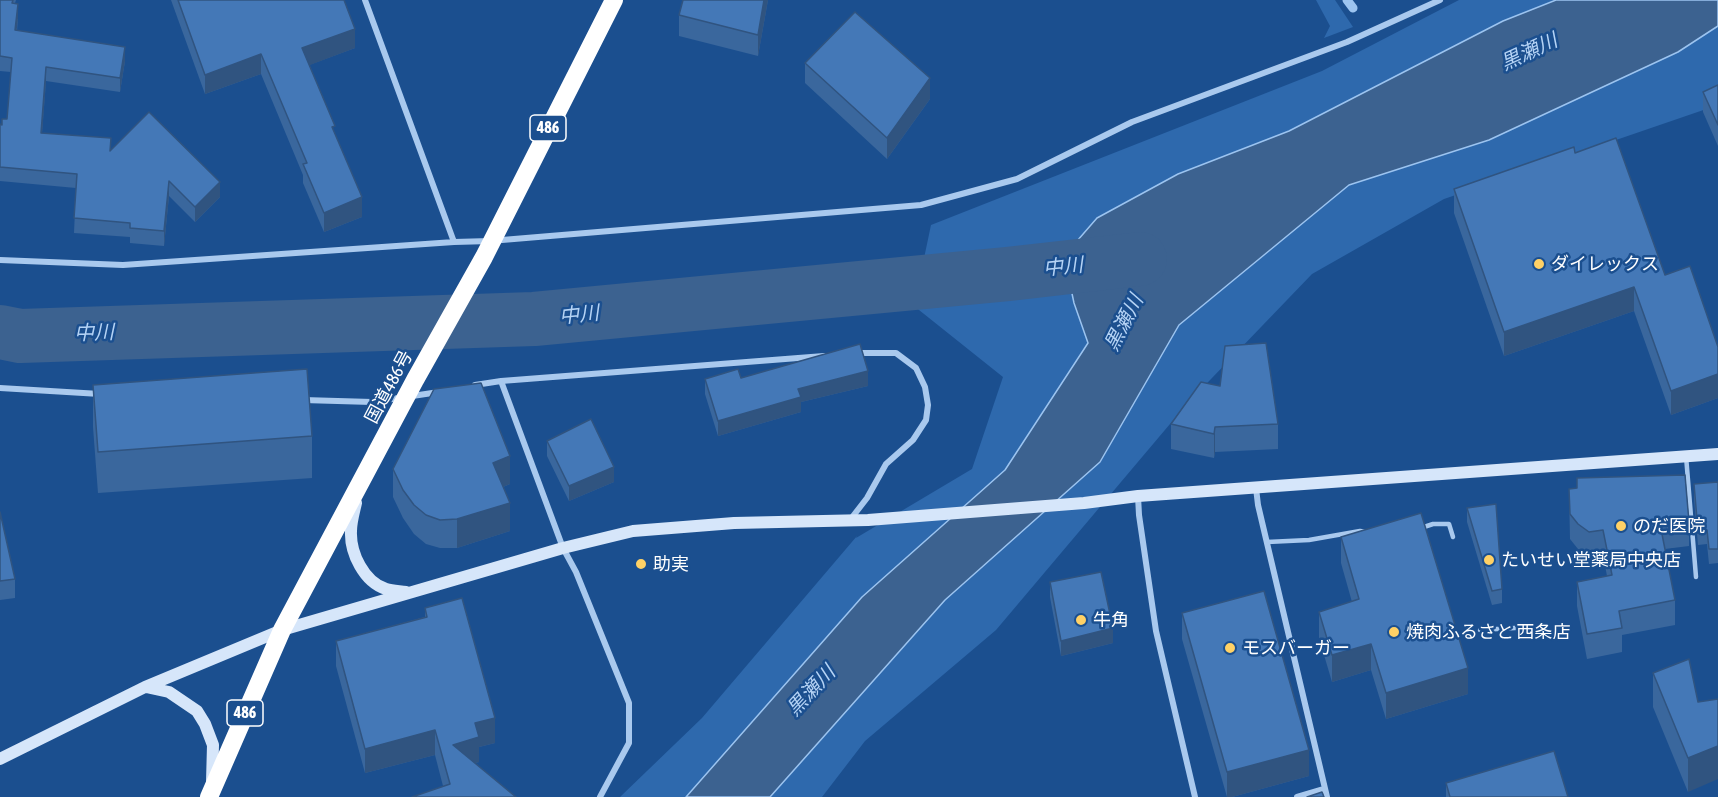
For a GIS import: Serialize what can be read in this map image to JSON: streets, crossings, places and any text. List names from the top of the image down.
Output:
{
  "streets": {
    "highway": ["486", "国道486号"]
  },
  "water": ["黒瀬川", "中川"],
  "places": [
    "ダイレックス",
    "のだ医院",
    "たいせい堂薬局中央店",
    "助実",
    "牛角",
    "焼肉ふるさと 西条店",
    "モスバーガー"
  ]
}
